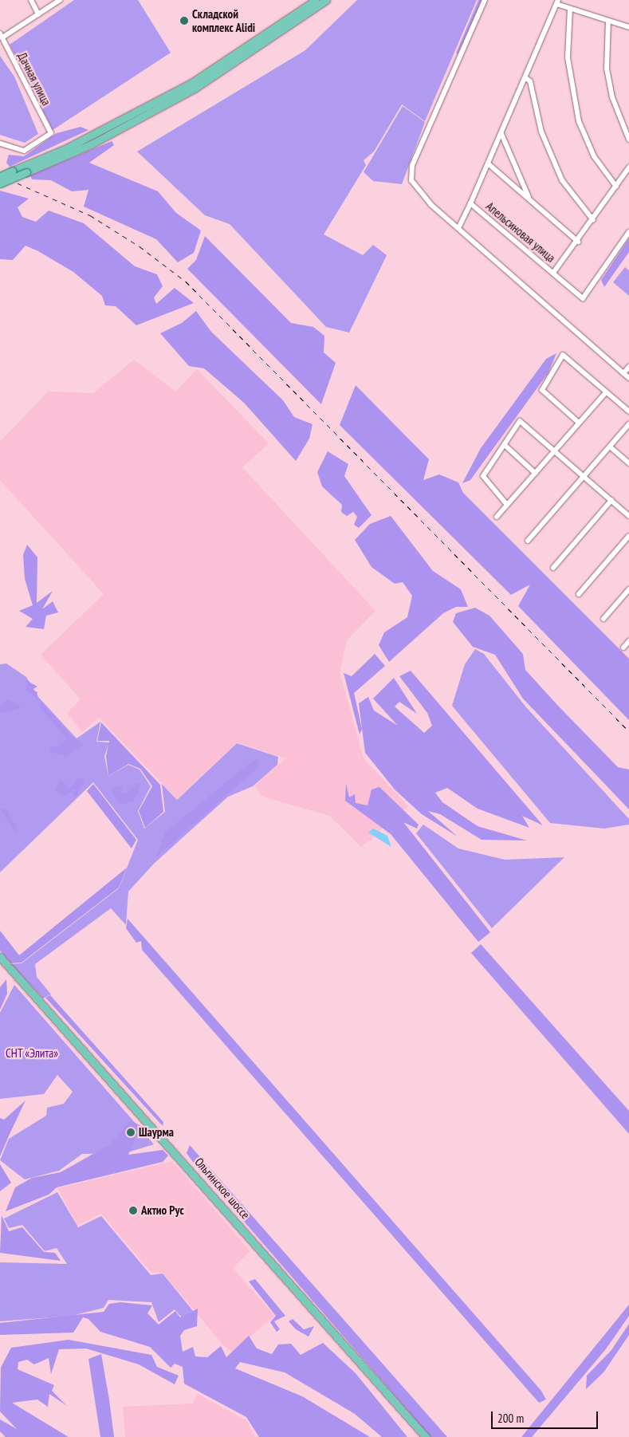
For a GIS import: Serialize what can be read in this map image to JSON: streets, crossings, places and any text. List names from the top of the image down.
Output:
{
  "streets": {
    "main road": ["Ольгинское шоссе"],
    "street": ["Дачная улица", "Апельсиновая улица"]
  },
  "parks": ["СНТ «Элита»"],
  "places": ["Складской комплекс Alidi", "Шаурма", "Актио Рус"],
  "scale_bar": "200 m"
}
